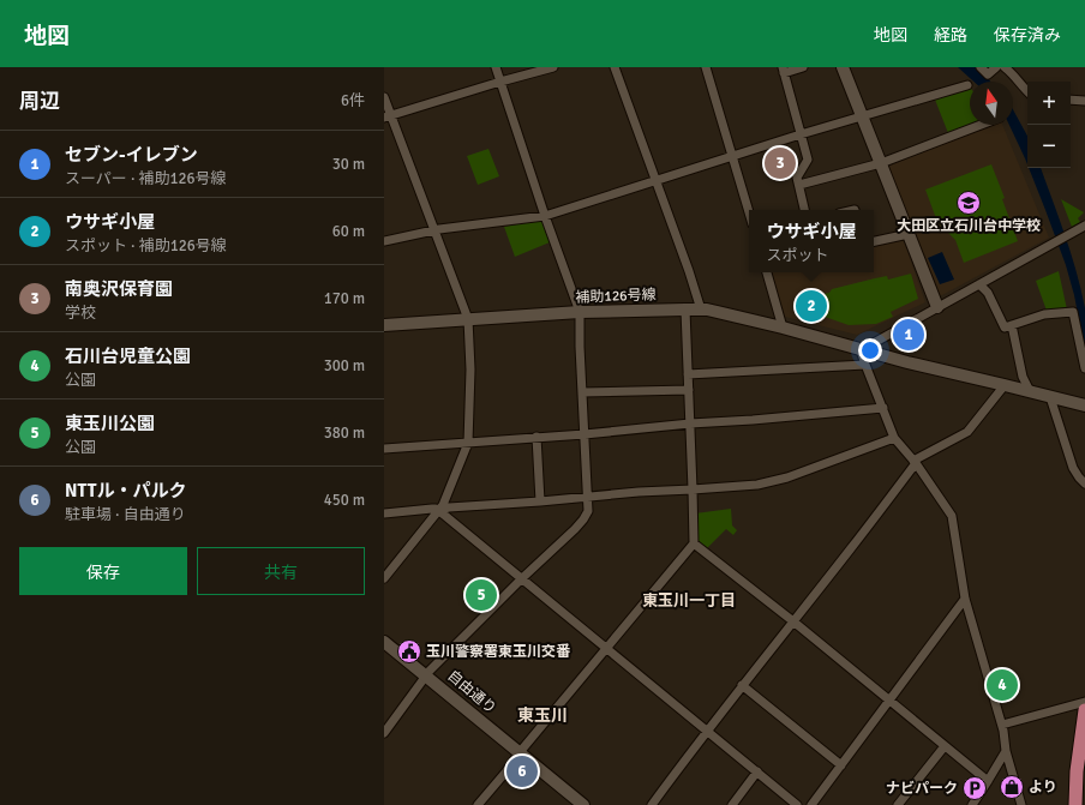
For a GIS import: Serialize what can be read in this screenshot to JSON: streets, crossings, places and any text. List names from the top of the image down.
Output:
{
  "streets": {
    "street": ["補助126号線", "自由通り"]
  },
  "districts": ["東玉川一丁目", "東玉川"],
  "places": {
    "school or university": ["大田区立石川台中学校"],
    "public building": ["玉川警察署東玉川交番"],
    "shop": ["より"],
    "parking": ["ナビパーク"]
  },
  "north": "top",
  "page": {
    "header": "地図",
    "nav": ["地図", "経路", "保存済み"],
    "heading": ["周辺", "6件"],
    "map_buttons": ["+", "−"],
    "list": [
      {
        "mark": "1",
        "name": "セブン-イレブン",
        "note": "スーパー · 補助126号線",
        "value": "30 m"
      },
      {
        "mark": "2",
        "name": "ウサギ小屋",
        "note": "スポット · 補助126号線",
        "value": "60 m"
      },
      {
        "mark": "3",
        "name": "南奥沢保育園",
        "note": "学校",
        "value": "170 m"
      },
      {
        "mark": "4",
        "name": "石川台児童公園",
        "note": "公園",
        "value": "300 m"
      },
      {
        "mark": "5",
        "name": "東玉川公園",
        "note": "公園",
        "value": "380 m"
      },
      {
        "mark": "6",
        "name": "NTTル・パルク",
        "note": "駐車場 · 自由通り",
        "value": "450 m"
      }
    ],
    "pins": [
      "3",
      "2",
      "1",
      "5",
      "4",
      "6"
    ],
    "popup": ["ウサギ小屋", "スポット"],
    "buttons": ["保存", "共有"]
  }
}
